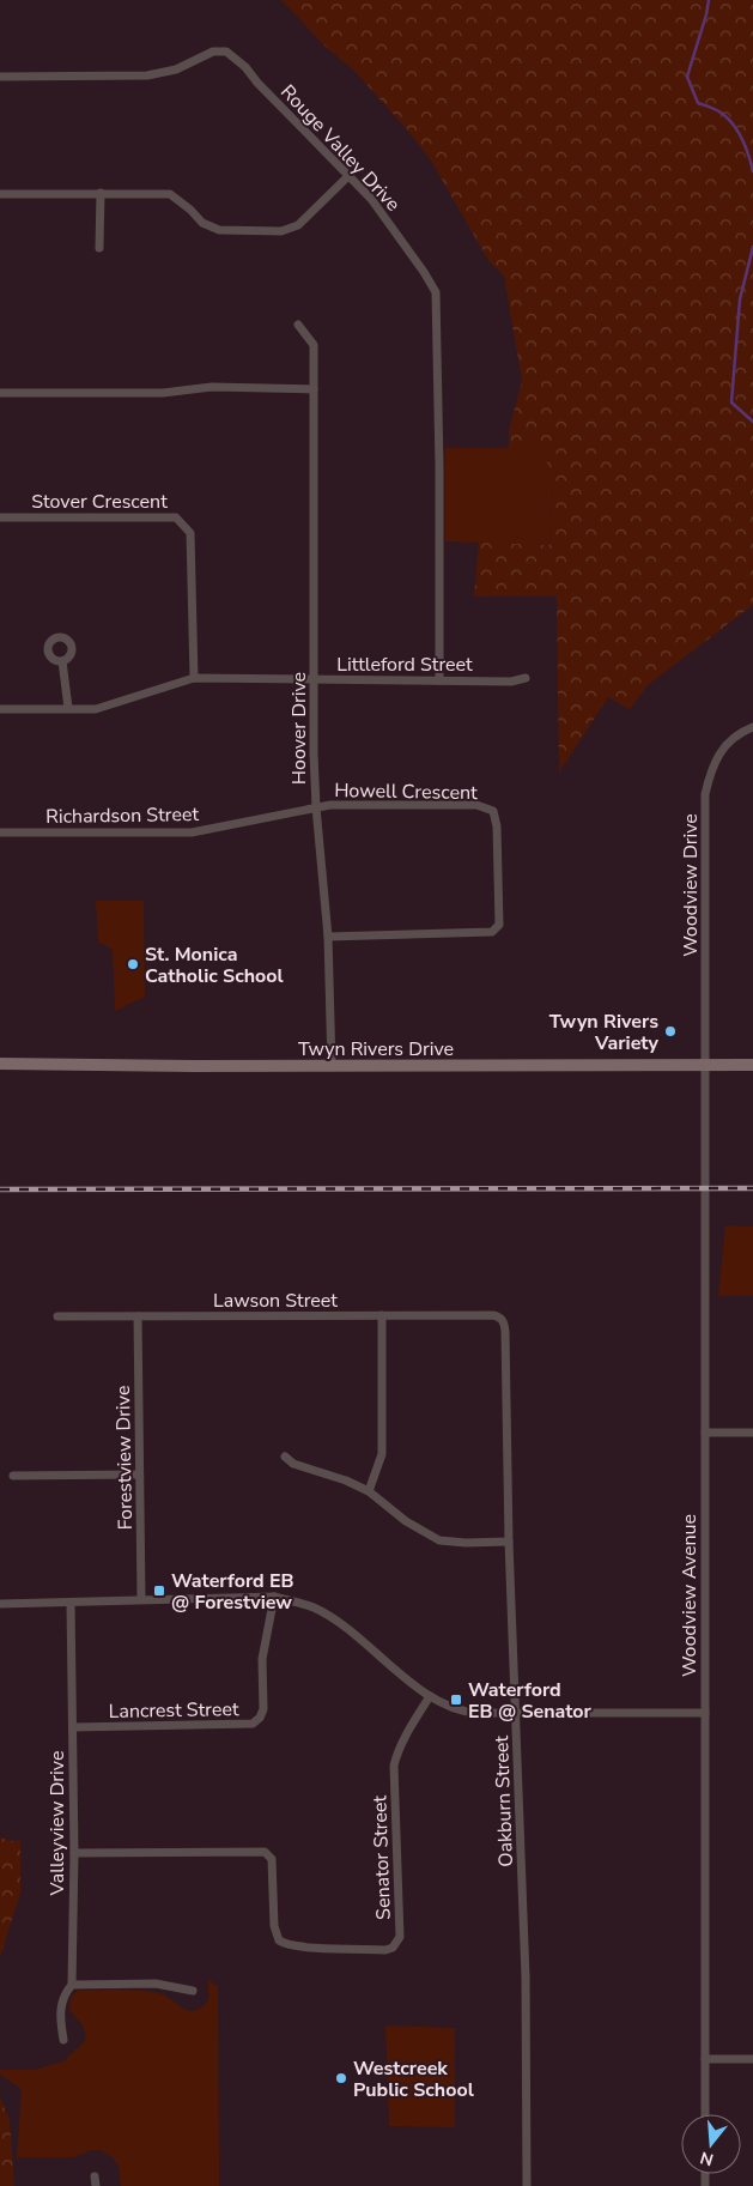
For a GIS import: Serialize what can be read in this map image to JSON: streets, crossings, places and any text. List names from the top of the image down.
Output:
{
  "streets": {
    "street": [
      "Rouge Valley Drive",
      "Stover Crescent",
      "Littleford Street",
      "Hoover Drive",
      "Howell Crescent",
      "Richardson Street",
      "Woodview Drive",
      "Twyn Rivers Drive",
      "Lawson Street",
      "Forestview Drive",
      "Woodview Avenue",
      "Lancrest Street",
      "Oakburn Street",
      "Valleyview Drive",
      "Senator Street"
    ]
  },
  "crossings": [
    ["Rouge Valley Drive", "Littleford Street"],
    ["Stover Crescent", "Littleford Street"],
    ["Littleford Street", "Hoover Drive"],
    ["Hoover Drive", "Howell Crescent"],
    ["Hoover Drive", "Richardson Street"],
    ["Hoover Drive", "Twyn Rivers Drive"],
    ["Howell Crescent", "Richardson Street"],
    ["Woodview Drive", "Twyn Rivers Drive"],
    ["Woodview Drive", "Woodview Avenue"],
    ["Twyn Rivers Drive", "Woodview Avenue"],
    ["Lawson Street", "Forestview Drive"],
    ["Lawson Street", "Oakburn Street"],
    ["Lancrest Street", "Valleyview Drive"],
    ["Valleyview Drive", "Senator Street"]
  ],
  "places": {
    "other": ["St. Monica Catholic School", "Twyn Rivers Variety", "Westcreek Public School"],
    "transit": ["Waterford EB @ Forestview", "Waterford EB @ Senator"]
  },
  "north": "bottom"
}
